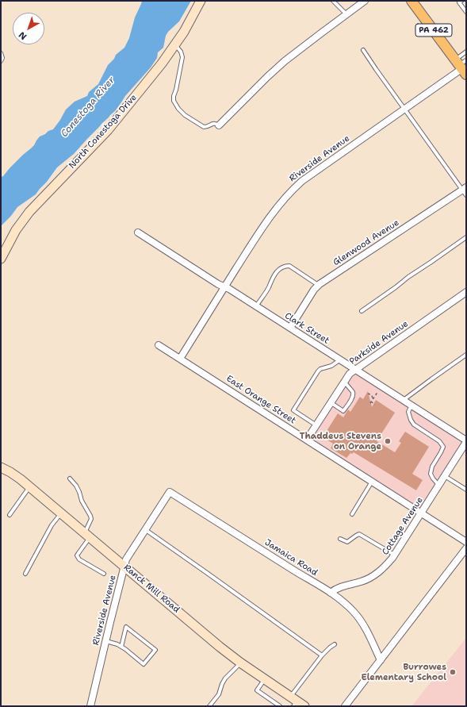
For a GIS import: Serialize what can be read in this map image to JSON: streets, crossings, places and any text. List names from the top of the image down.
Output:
{
  "streets": {
    "main road": ["PA 462"],
    "street": [
      "North Conestoga Drive",
      "Riverside Avenue",
      "Glenwood Avenue",
      "Clark Street",
      "Parkside Avenue",
      "East Orange Street",
      "Cottage Avenue",
      "Jamaica Road",
      "Ranck Mill Road"
    ]
  },
  "crossings": [
    ["PA 462", "Riverside Avenue"],
    ["Riverside Avenue", "Clark Street"],
    ["Riverside Avenue", "East Orange Street"],
    ["Riverside Avenue", "Jamaica Road"],
    ["Riverside Avenue", "Ranck Mill Road"],
    ["Glenwood Avenue", "Clark Street"],
    ["Clark Street", "Parkside Avenue"],
    ["Clark Street", "Cottage Avenue"],
    ["Parkside Avenue", "East Orange Street"],
    ["East Orange Street", "Cottage Avenue"],
    ["Cottage Avenue", "Jamaica Road"]
  ],
  "water": ["Conestoga River"],
  "places": ["Thaddeus Stevens on Orange", "Burrowes Elementary School"],
  "north": "bottom left"
}
